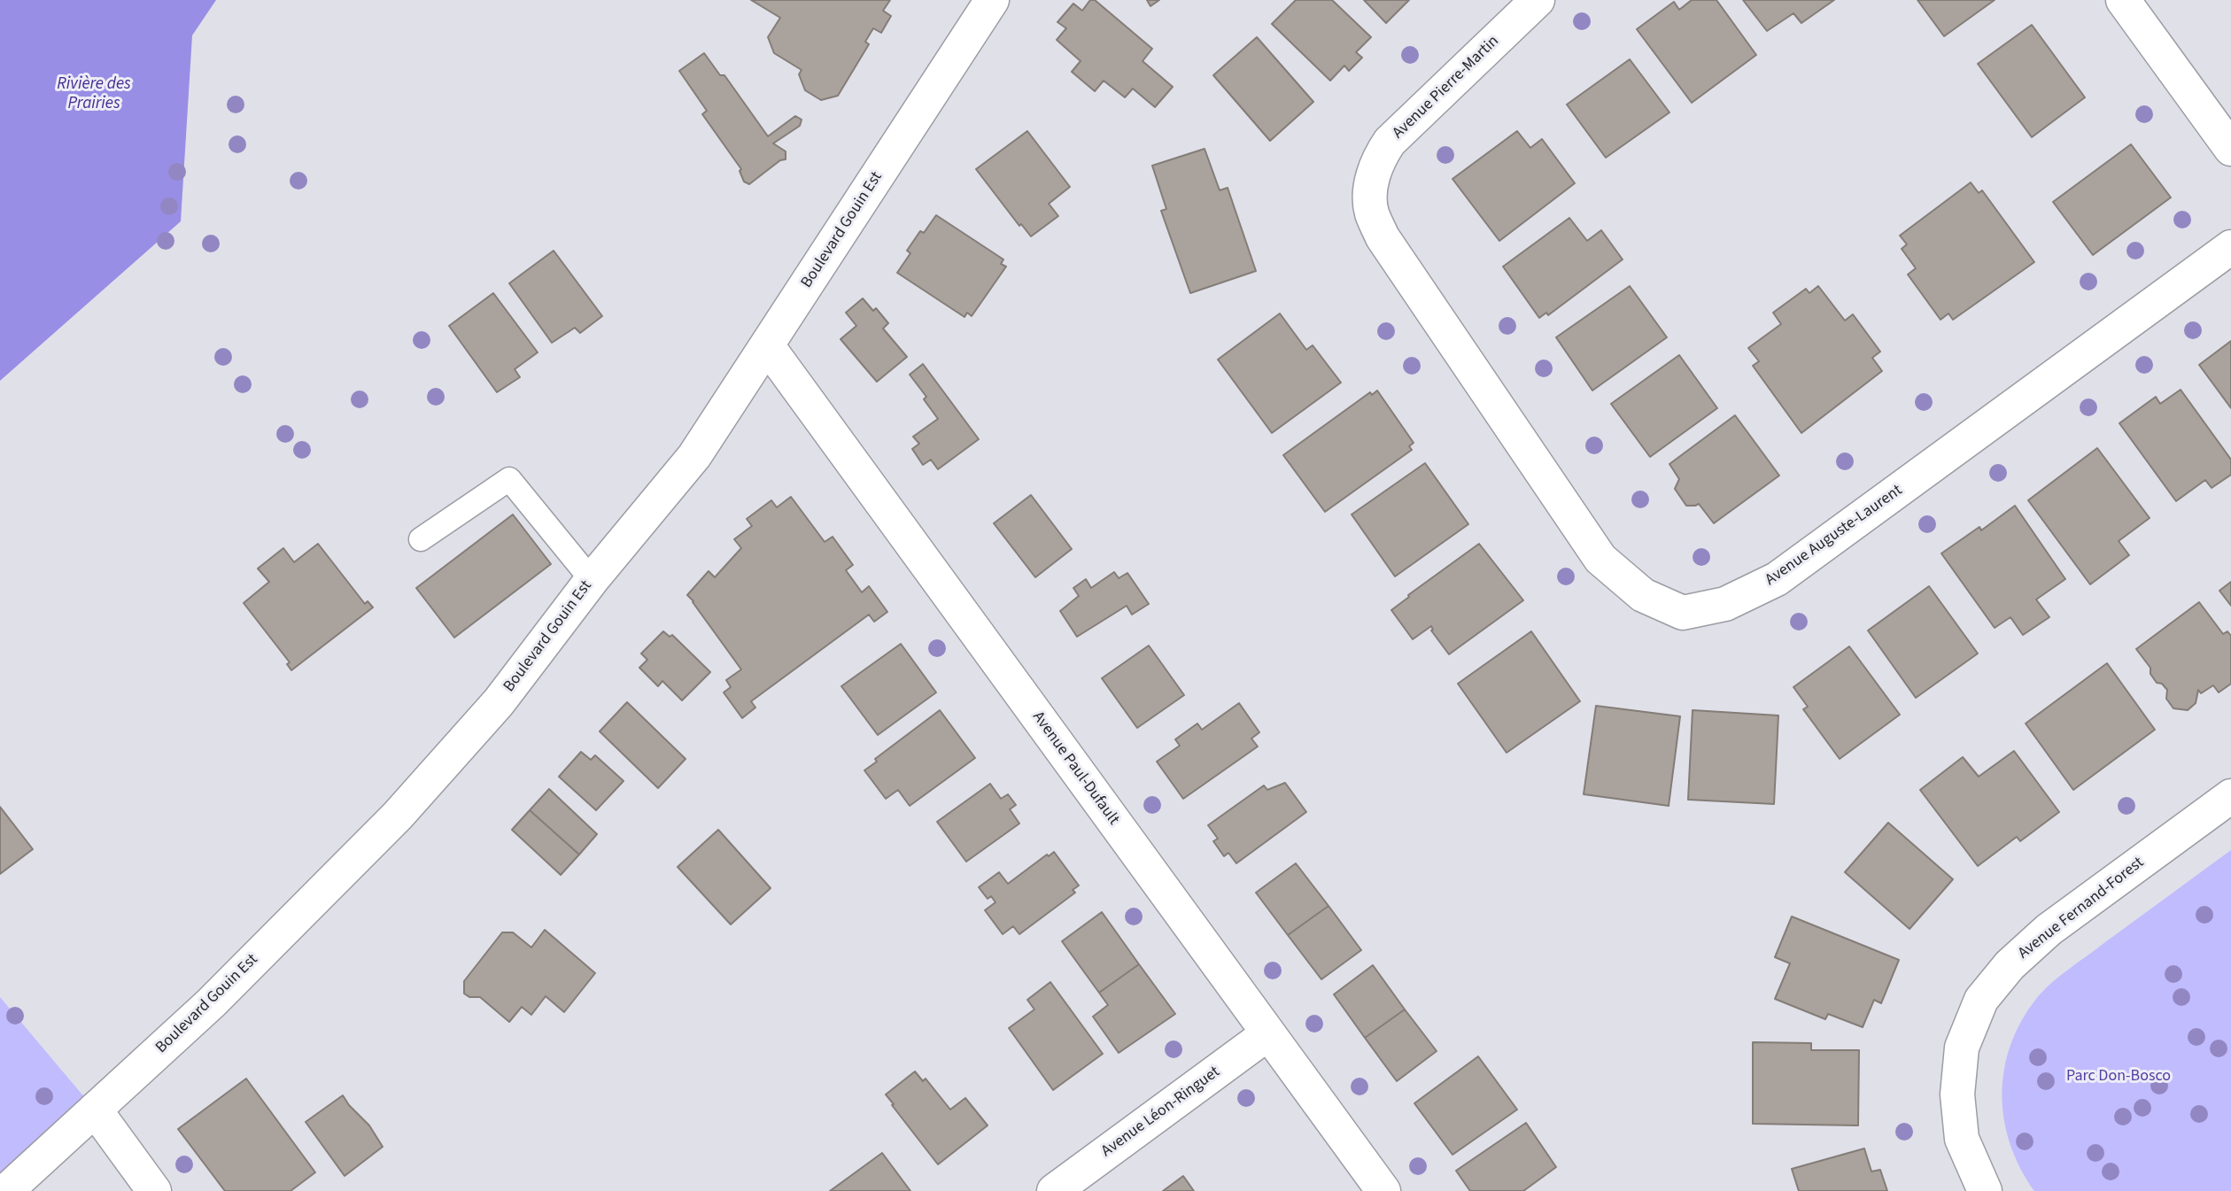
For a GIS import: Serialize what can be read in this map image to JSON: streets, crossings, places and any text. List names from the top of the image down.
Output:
{
  "streets": {
    "street": [
      "Avenue Pierre-Martin",
      "Boulevard Gouin Est",
      "Avenue Auguste-Laurent",
      "Avenue Paul-Dufault",
      "Avenue Fernand-Forest",
      "Avenue Léon-Ringuet"
    ]
  },
  "crossings": [
    ["Avenue Pierre-Martin", "Avenue Auguste-Laurent"],
    ["Boulevard Gouin Est", "Avenue Paul-Dufault"],
    ["Avenue Paul-Dufault", "Avenue Léon-Ringuet"]
  ],
  "water": ["Rivière des Prairies"],
  "parks": ["Parc Don-Bosco"]
}
